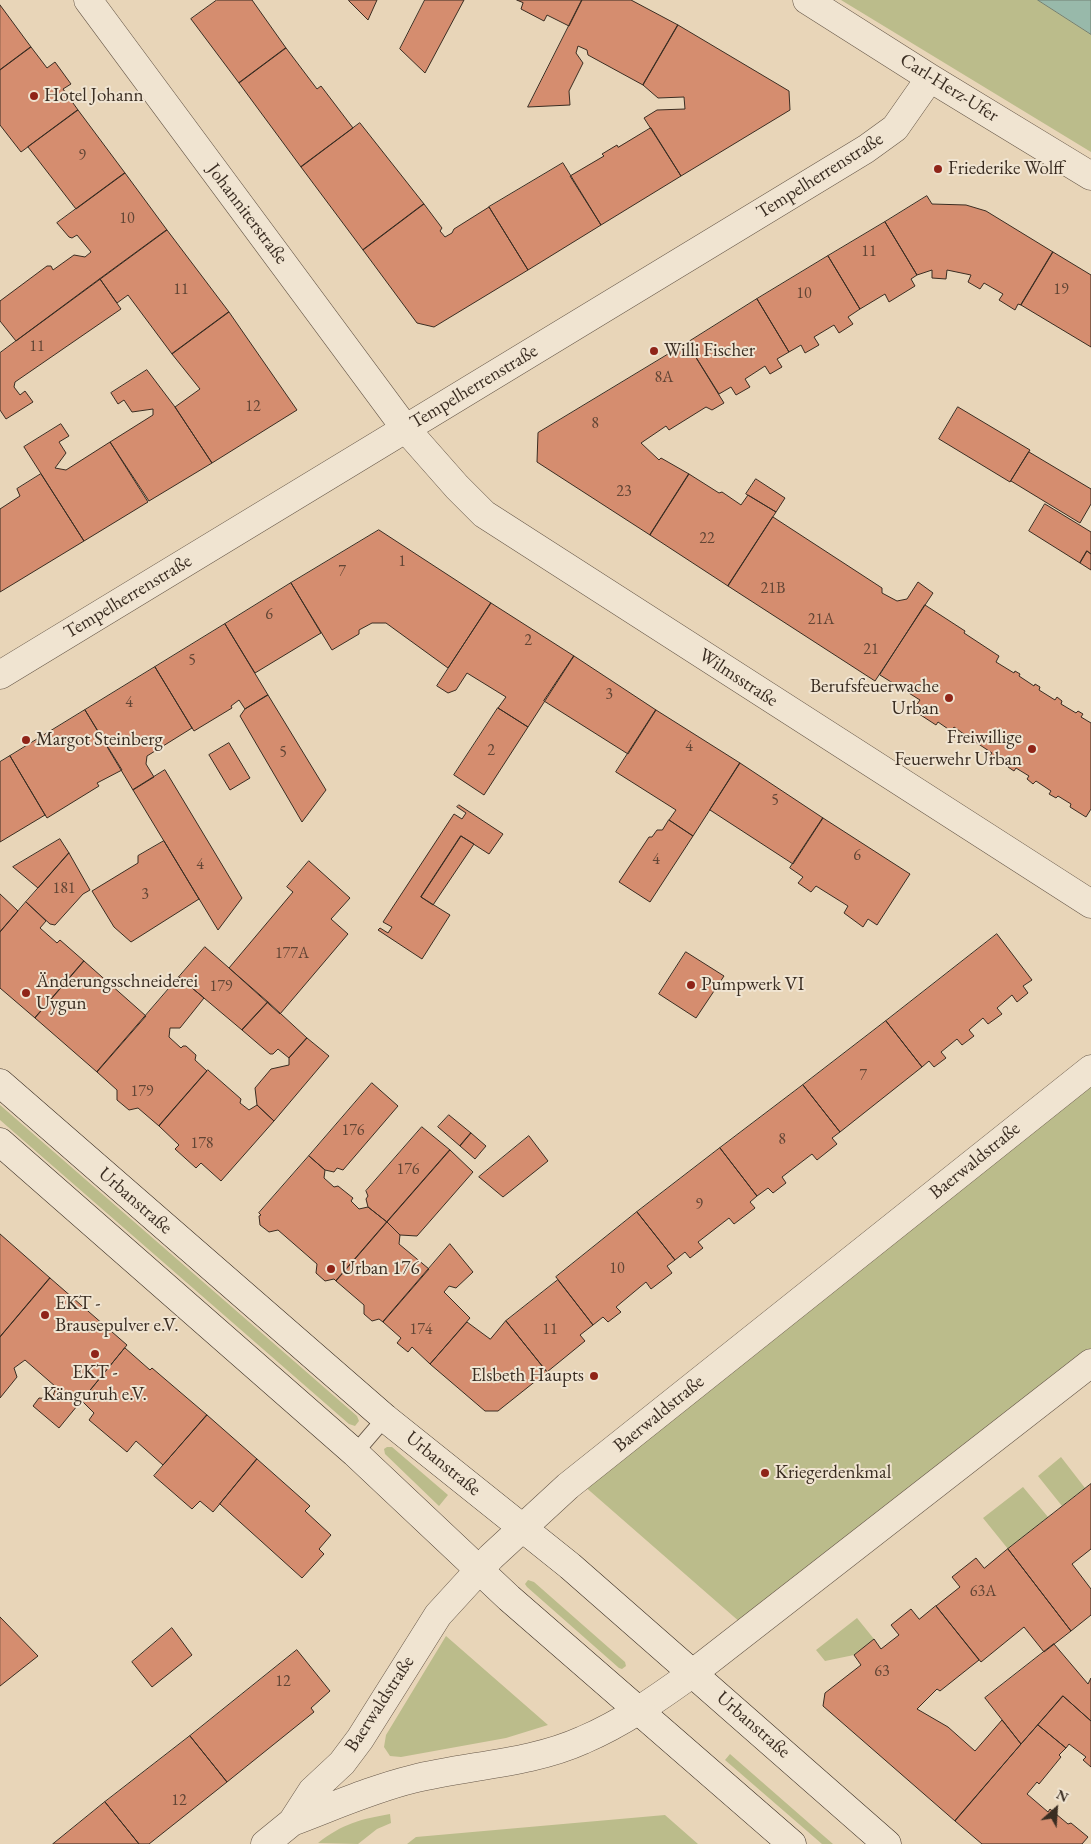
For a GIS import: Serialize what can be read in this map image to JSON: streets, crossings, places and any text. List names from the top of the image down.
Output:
{
  "streets": {
    "street": [
      "Carl-Herz-Ufer",
      "Tempelherrenstraße",
      "Johanniterstraße",
      "Wilmsstraße",
      "Baerwaldstraße",
      "Urbanstraße"
    ]
  },
  "crossings": [
    ["Carl-Herz-Ufer", "Tempelherrenstraße"],
    ["Tempelherrenstraße", "Johanniterstraße"],
    ["Tempelherrenstraße", "Wilmsstraße"],
    ["Johanniterstraße", "Wilmsstraße"],
    ["Baerwaldstraße", "Urbanstraße"]
  ],
  "places": [
    "Hotel Johann",
    "Friederike Wolff",
    "Willi Fischer",
    "Berufsfeuerwache Urban",
    "Margot Steinberg",
    "Freiwillige Feuerwehr Urban",
    "Pumpwerk VI",
    "Änderungsschneiderei Uygun",
    "Urban 176",
    "EKT - Brausepulver e.V.",
    "EKT - Känguruh e.V.",
    "Elsbeth Haupts",
    "Kriegerdenkmal"
  ],
  "house_numbers": [
    "9",
    "10",
    "11",
    "11",
    "19",
    "10",
    "11",
    "8A",
    "12",
    "8",
    "23",
    "22",
    "1",
    "7",
    "21B",
    "6",
    "21A",
    "2",
    "21",
    "5",
    "3",
    "4",
    "4",
    "2",
    "5",
    "5",
    "6",
    "4",
    "4",
    "181",
    "3",
    "177A",
    "179",
    "7",
    "179",
    "176",
    "8",
    "178",
    "176",
    "9",
    "10",
    "174",
    "11",
    "63A",
    "63",
    "12",
    "12"
  ],
  "north": "top right"
}
